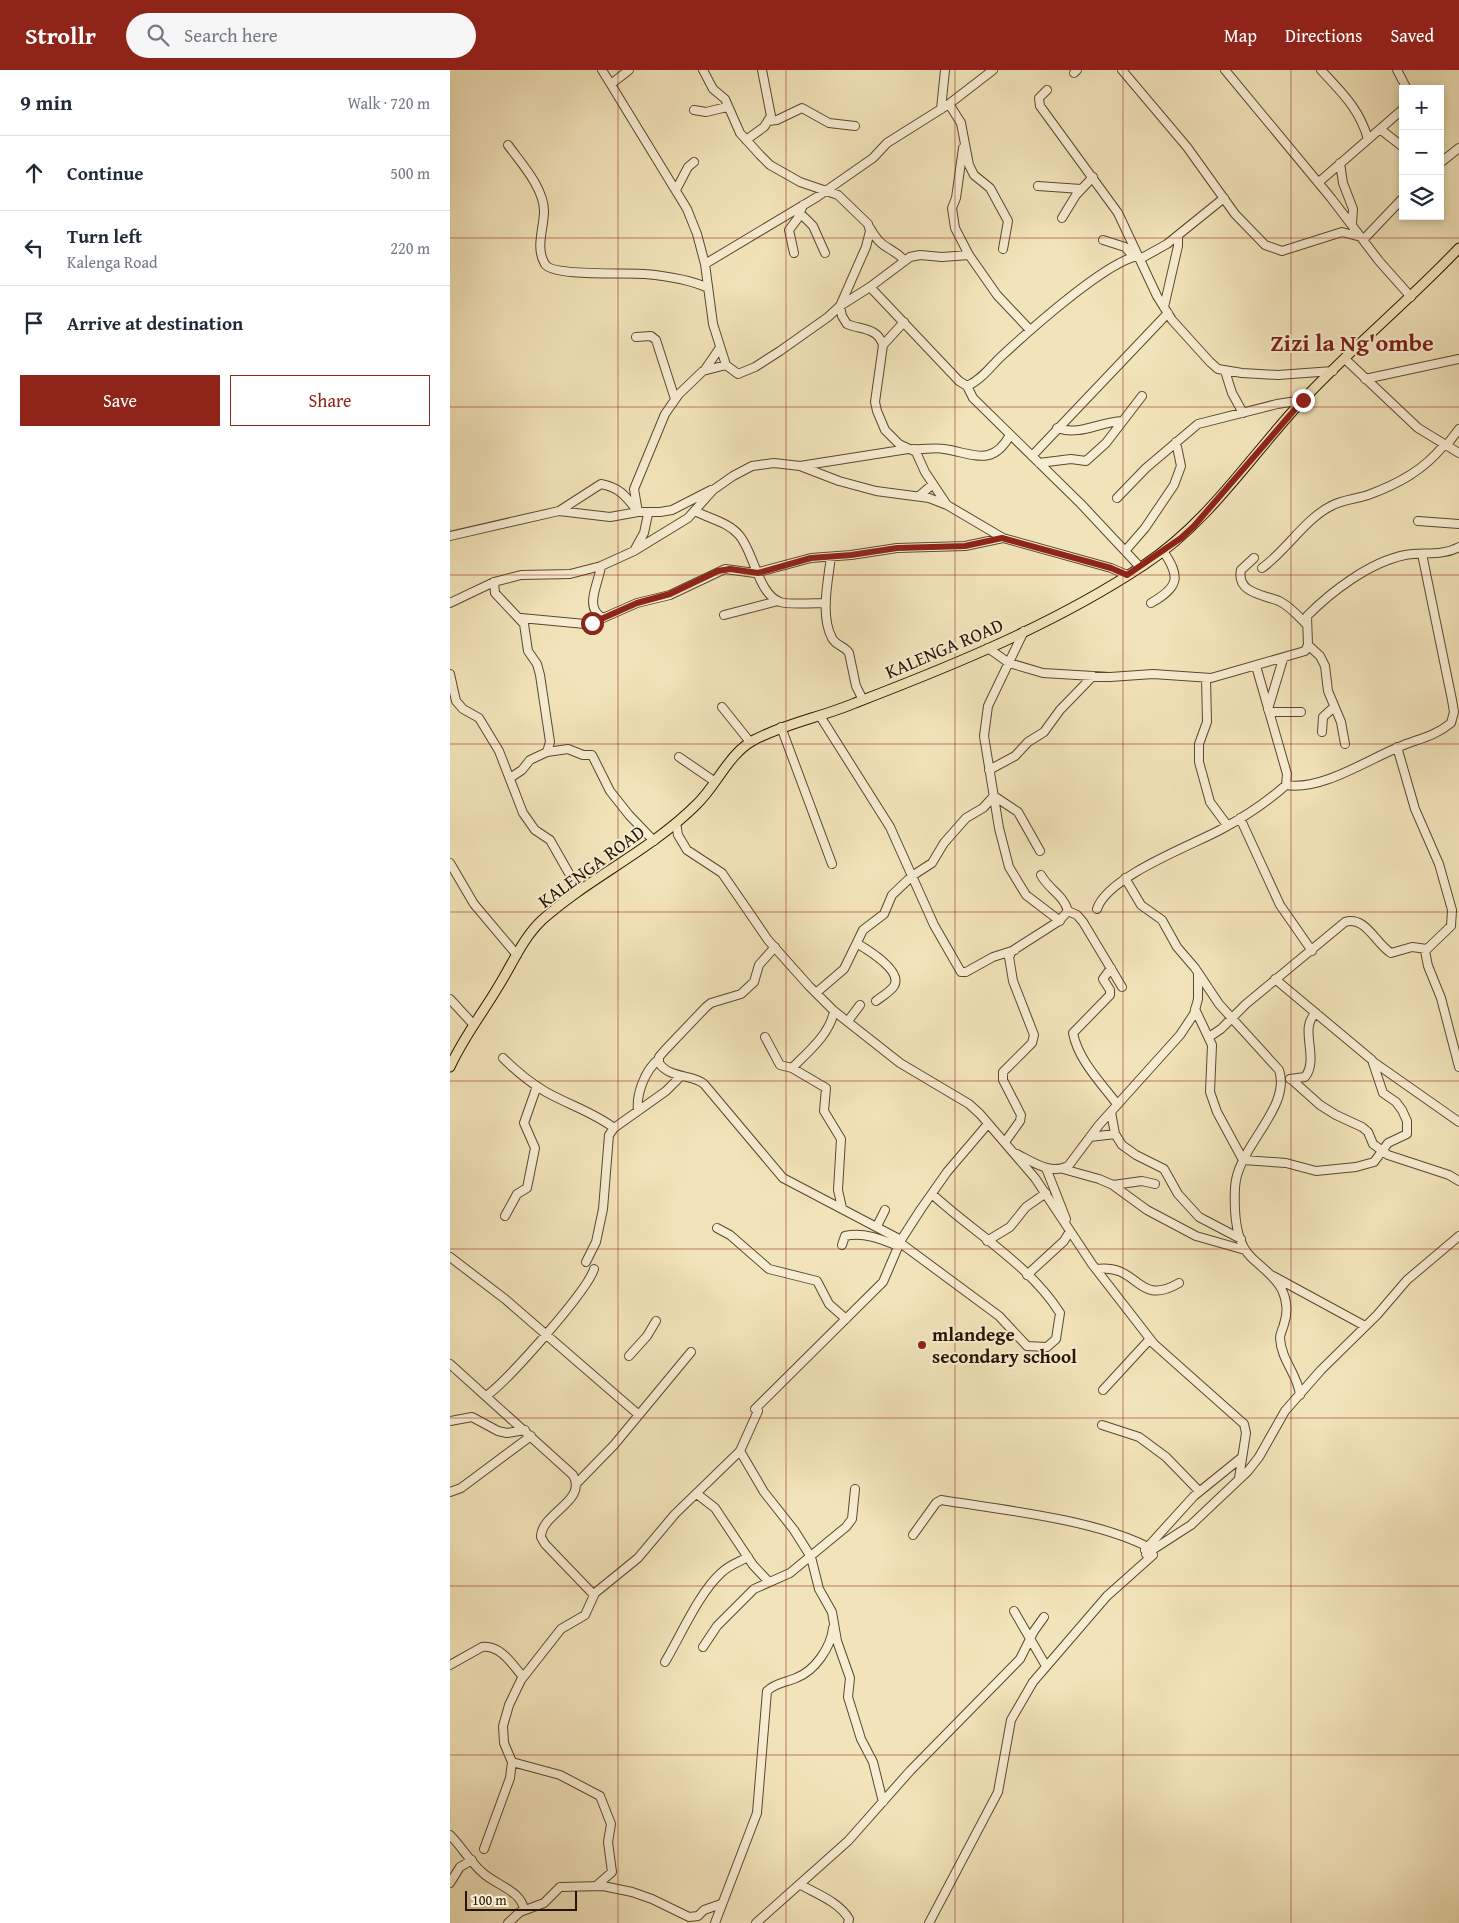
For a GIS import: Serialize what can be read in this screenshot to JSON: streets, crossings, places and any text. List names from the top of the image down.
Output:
{
  "streets": {
    "main road": ["KALENGA ROAD"]
  },
  "districts": ["Zizi la Ng'ombe"],
  "places": ["mlandege secondary school"],
  "scale_bar": "100 m",
  "page": {
    "header": "Strollr",
    "search": "Search here",
    "nav": ["Map", "Directions", "Saved"],
    "heading": ["9 min", "Walk · 720 m"],
    "map_buttons": ["+", "−"],
    "list": [
      ["Continue", "500 m"],
      ["Turn left", "Kalenga Road", "220 m"],
      "Arrive at destination"
    ],
    "buttons": ["Save", "Share"],
    "scale": "100 m"
  }
}
